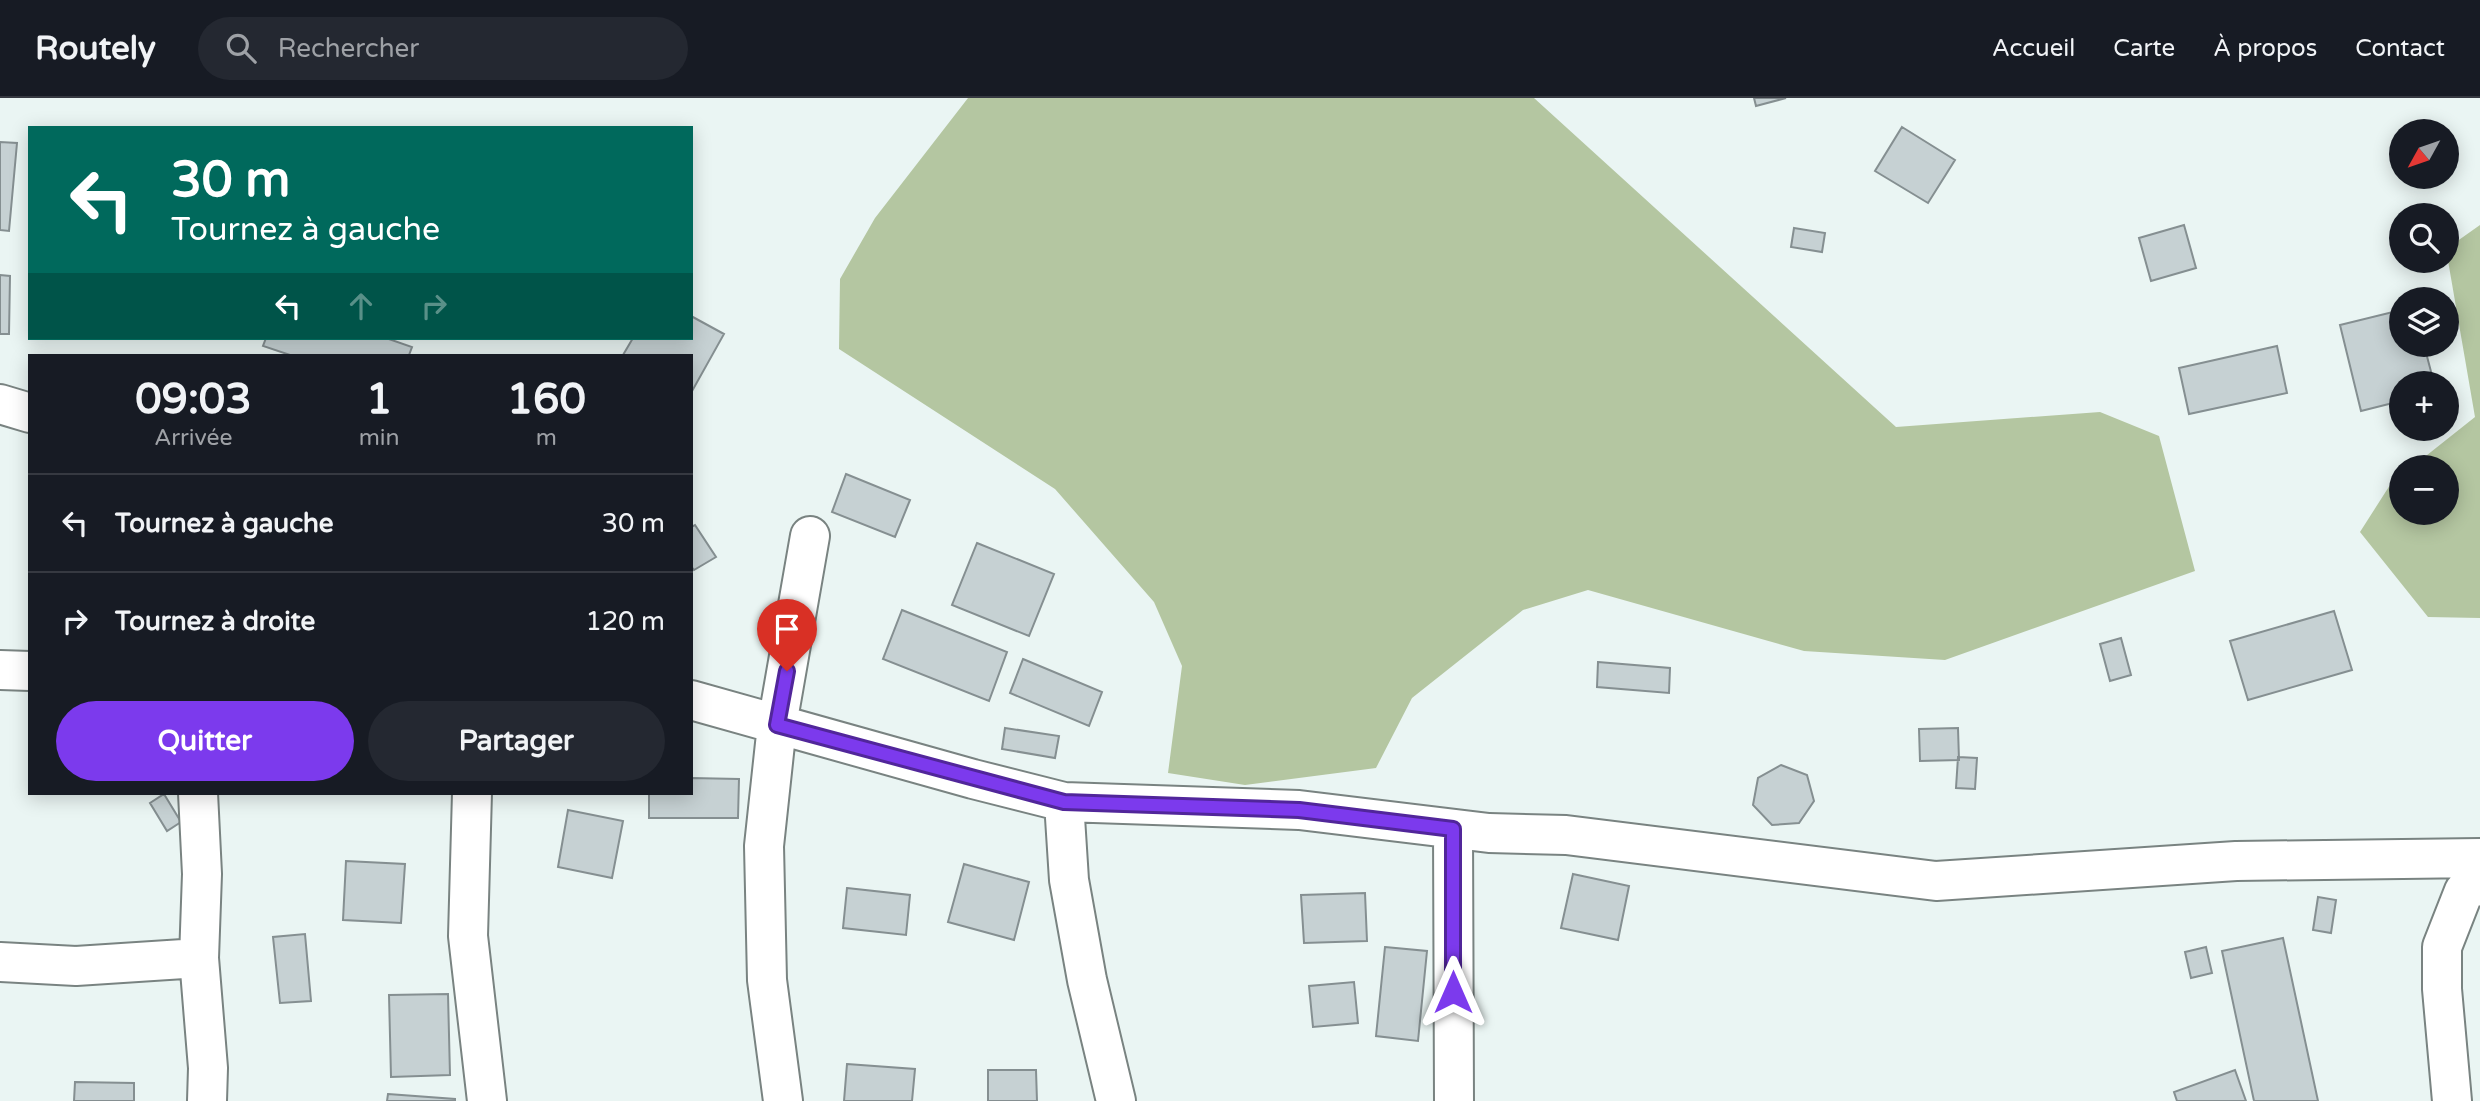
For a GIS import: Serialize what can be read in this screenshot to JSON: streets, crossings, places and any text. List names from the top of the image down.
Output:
{
  "north": "bottom left",
  "page": {
    "header": "Routely",
    "search": "Rechercher",
    "nav": [
      "Accueil",
      "Carte",
      "À propos",
      "Contact"
    ],
    "map_buttons": ["+", "−"],
    "turn": ["30 m", "Tournez à gauche"],
    "eta": [
      "09:03",
      "Arrivée",
      "1",
      "min",
      "160",
      "m"
    ],
    "list": [
      {
        "name": "Tournez à gauche",
        "value": "30 m"
      },
      {
        "name": "Tournez à droite",
        "value": "120 m"
      }
    ],
    "buttons": ["Quitter", "Partager"]
  }
}
